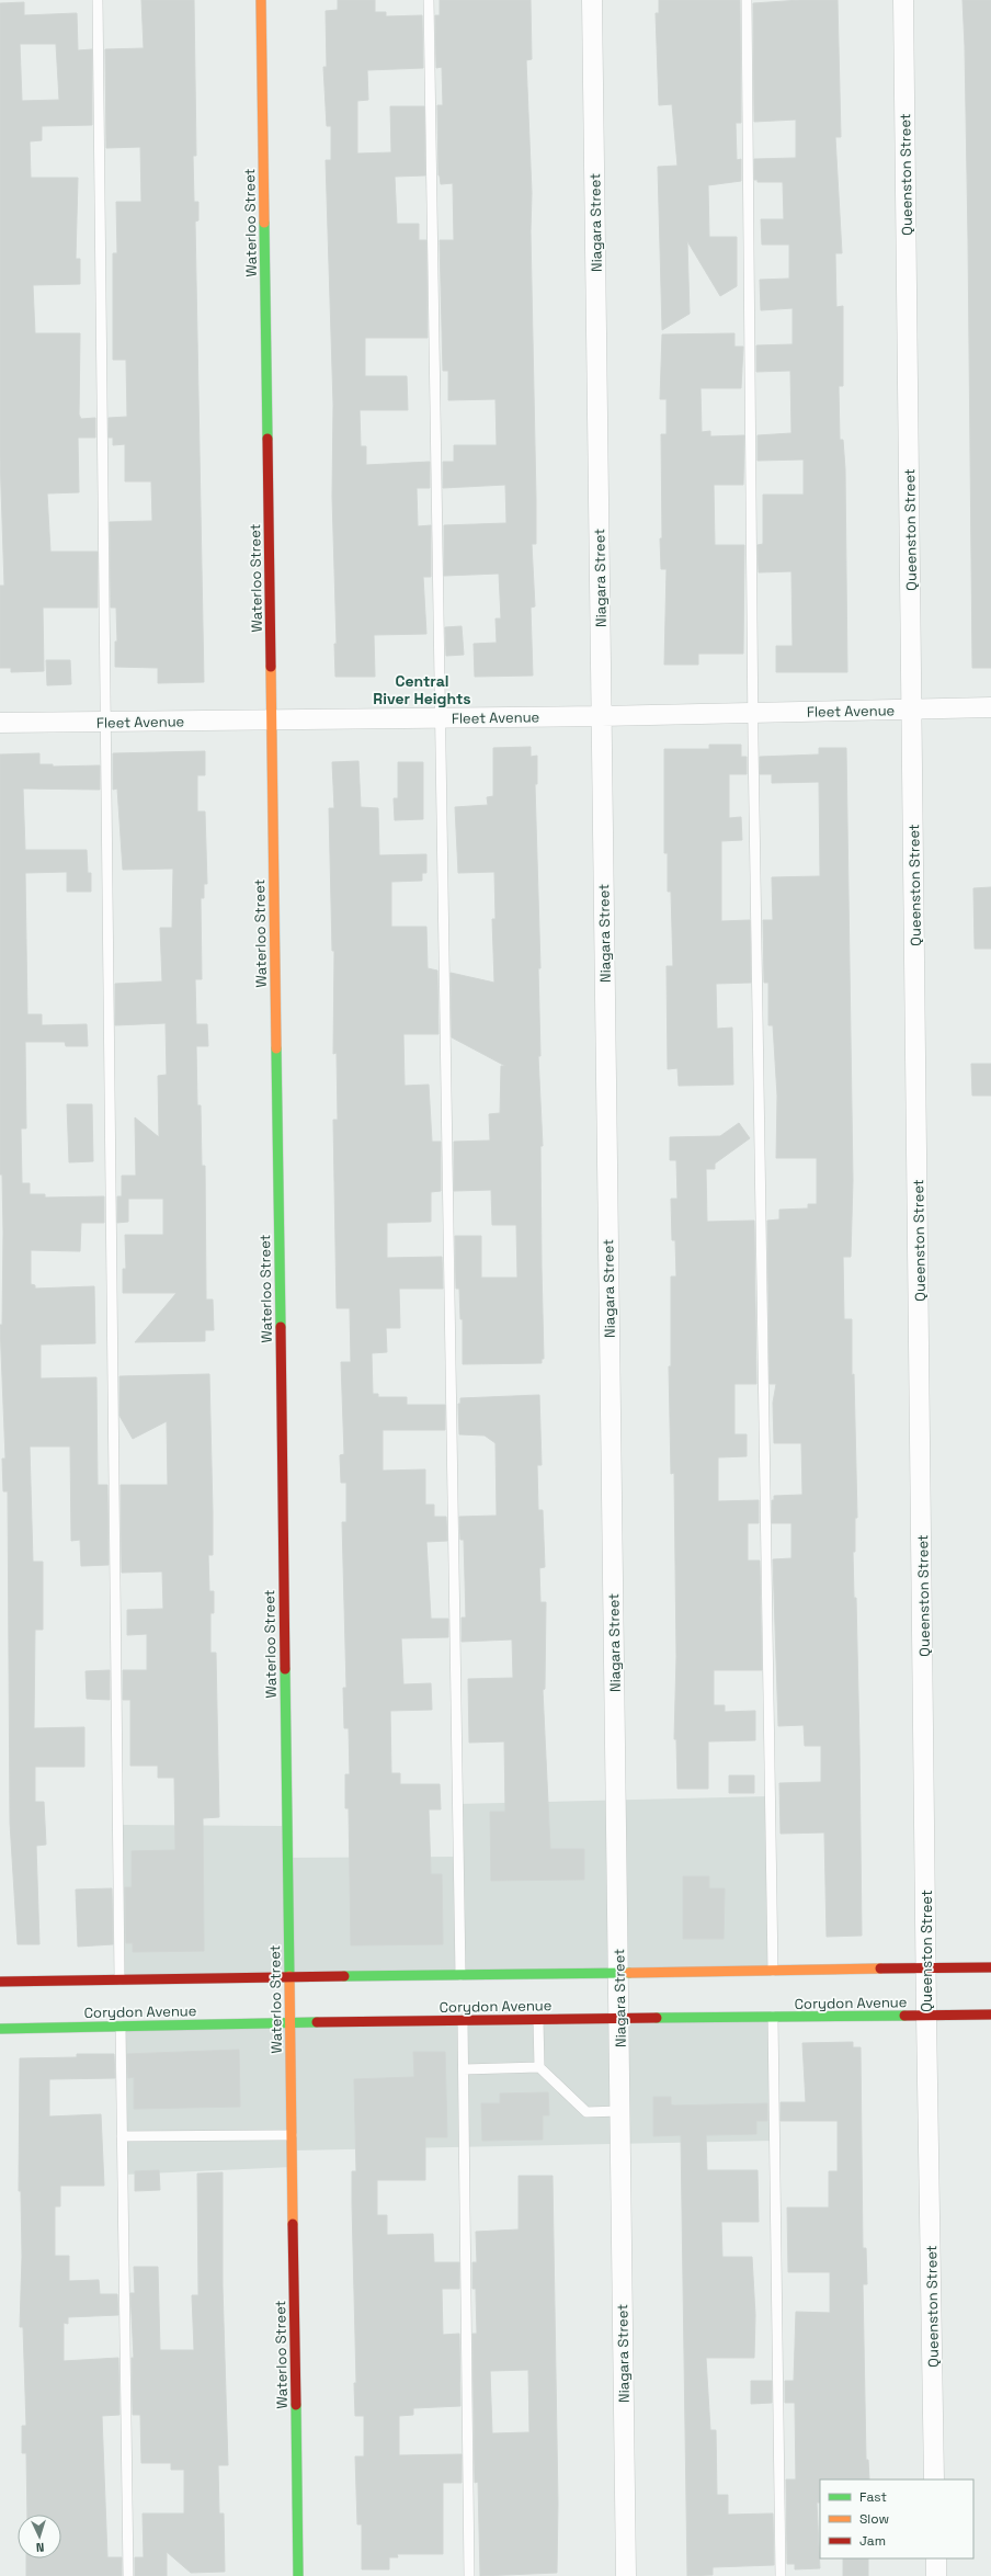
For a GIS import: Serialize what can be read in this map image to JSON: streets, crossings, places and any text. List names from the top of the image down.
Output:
{
  "streets": {
    "street": [
      "Queenston Street",
      "Waterloo Street",
      "Niagara Street",
      "Fleet Avenue",
      "Corydon Avenue"
    ]
  },
  "crossings": [
    ["Queenston Street", "Fleet Avenue"],
    ["Queenston Street", "Corydon Avenue"],
    ["Waterloo Street", "Fleet Avenue"],
    ["Waterloo Street", "Corydon Avenue"],
    ["Niagara Street", "Fleet Avenue"],
    ["Niagara Street", "Corydon Avenue"]
  ],
  "districts": ["Central River Heights"],
  "legend": ["Fast", "Slow", "Jam"],
  "north": "bottom"
}
